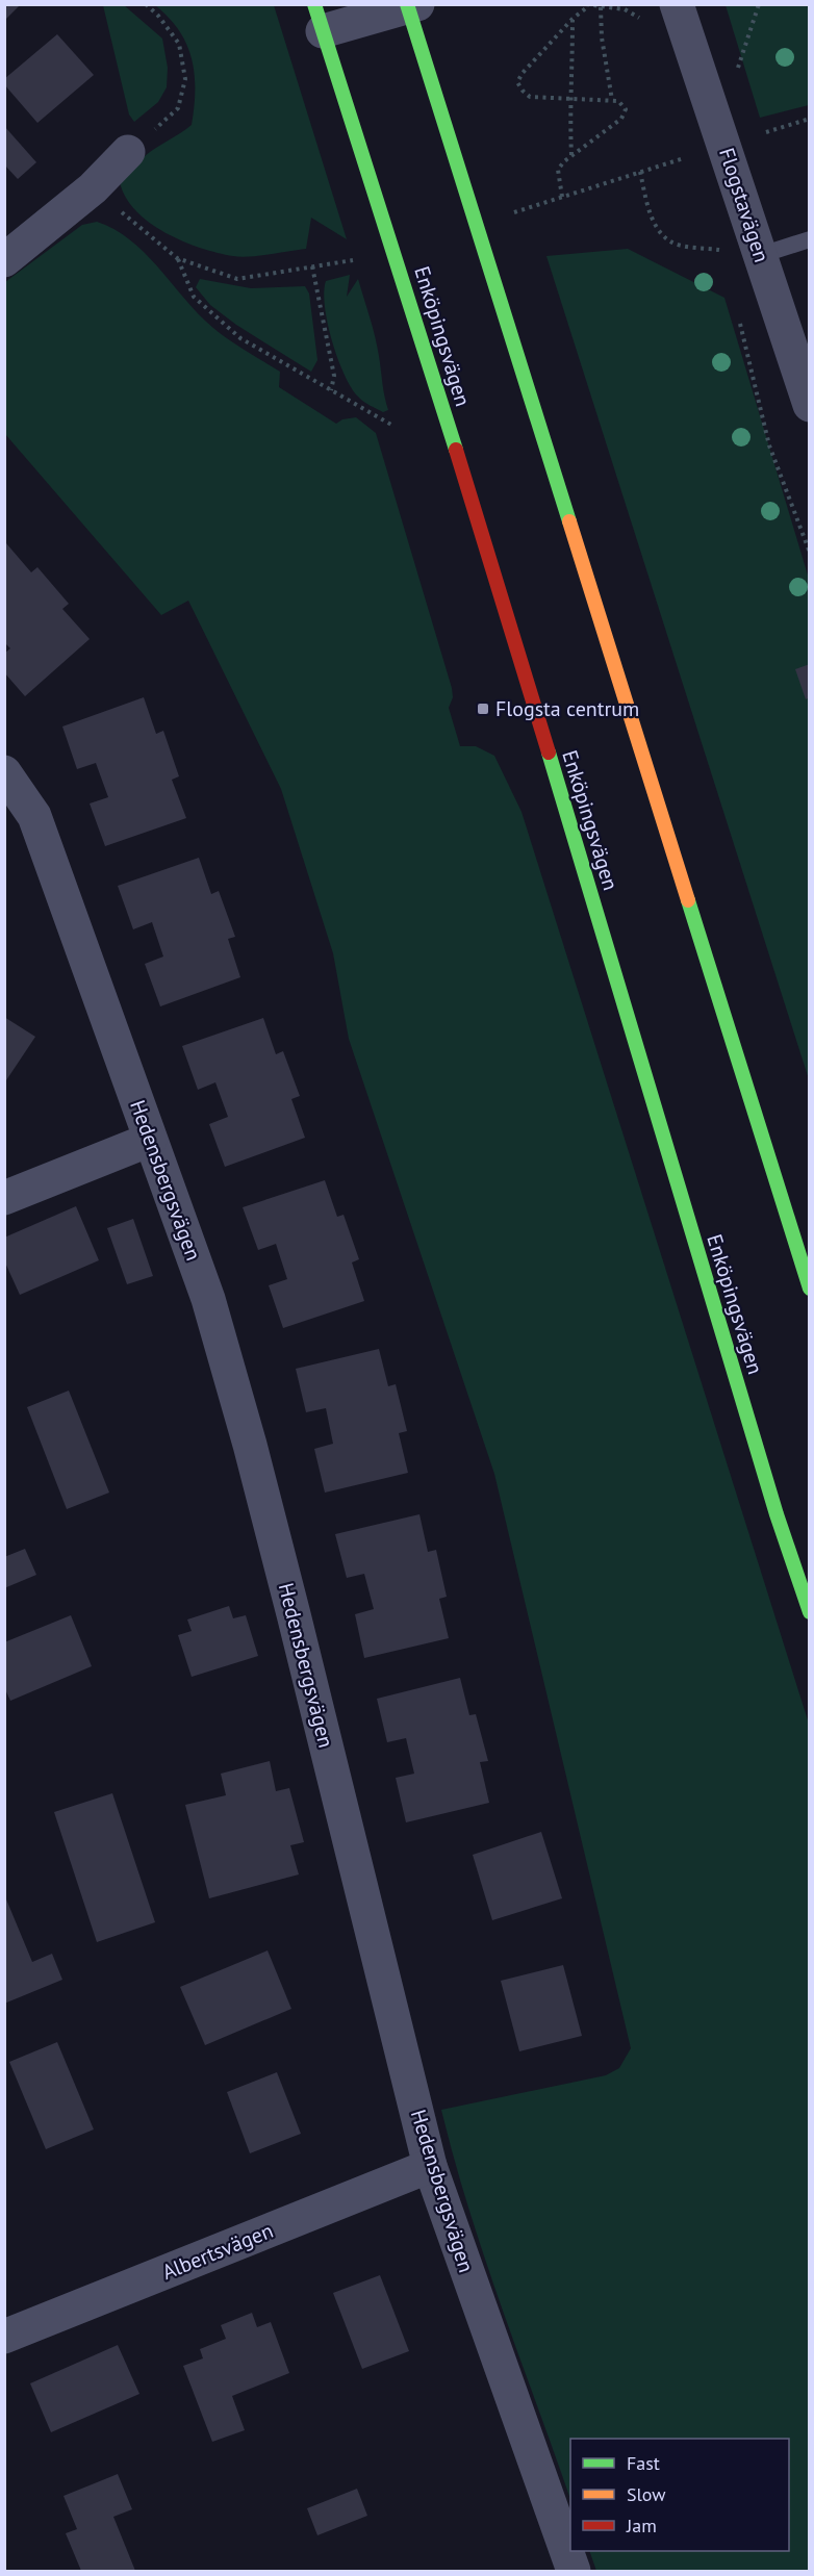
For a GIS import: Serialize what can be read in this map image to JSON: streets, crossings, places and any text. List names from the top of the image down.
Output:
{
  "streets": {
    "main road": ["Enköpingsvägen"],
    "street": ["Flogstavägen", "Hedensbergsvägen", "Albertsvägen"]
  },
  "crossings": [
    ["Hedensbergsvägen", "Albertsvägen"]
  ],
  "places": {
    "transit": ["Flogsta centrum"]
  },
  "legend": ["Fast", "Slow", "Jam"]
}
